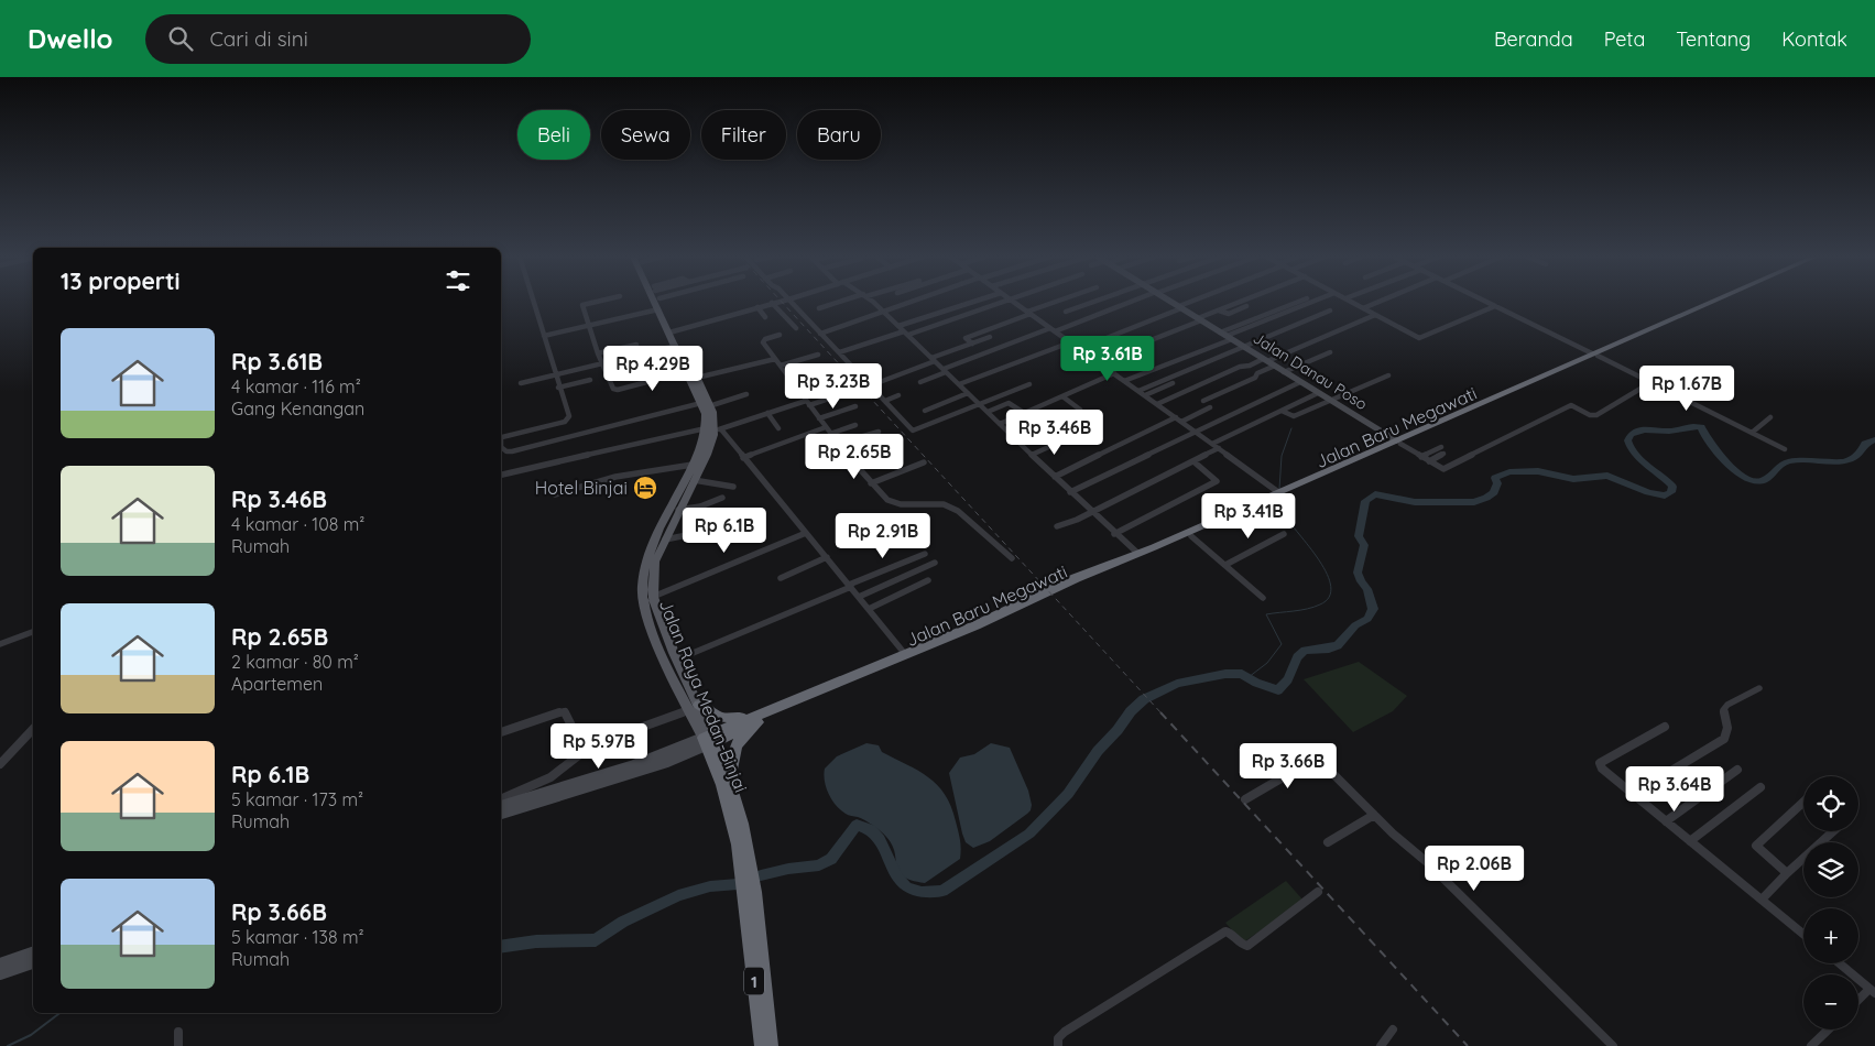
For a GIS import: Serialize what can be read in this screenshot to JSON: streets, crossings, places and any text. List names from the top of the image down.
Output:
{
  "streets": {
    "highway": ["Jalan Baru Megawati", "Jalan Raya Medan-Binjai", "1"],
    "street": ["Jalan Danau Poso"]
  },
  "crossings": [
    ["Jalan Danau Poso", "Jalan Baru Megawati"],
    ["Jalan Baru Megawati", "Jalan Raya Medan-Binjai"]
  ],
  "places": {
    "hotel": ["Hotel Binjai"]
  },
  "page": {
    "header": "Dwello",
    "search": "Cari di sini",
    "nav": [
      "Beranda",
      "Peta",
      "Tentang",
      "Kontak"
    ],
    "chip": [
      "Beli",
      "Sewa",
      "Filter",
      "Baru"
    ],
    "heading": "13 properti",
    "list": [
      {
        "name": "Rp 3.61B",
        "note": "4 kamar · 116 m² · Gang Kenangan"
      },
      {
        "name": "Rp 3.46B",
        "note": "4 kamar · 108 m² · Rumah"
      },
      {
        "name": "Rp 2.65B",
        "note": "2 kamar · 80 m² · Apartemen"
      },
      {
        "name": "Rp 6.1B",
        "note": "5 kamar · 173 m² · Rumah"
      },
      {
        "name": "Rp 3.66B",
        "note": "5 kamar · 138 m² · Rumah"
      }
    ],
    "price": [
      "Rp 3.61B",
      "Rp 4.29B",
      "Rp 3.23B",
      "Rp 1.67B",
      "Rp 3.46B",
      "Rp 2.65B",
      "Rp 3.41B",
      "Rp 6.1B",
      "Rp 2.91B",
      "Rp 5.97B",
      "Rp 3.66B",
      "Rp 3.64B",
      "Rp 2.06B"
    ],
    "map_buttons": ["+", "−"]
  }
}
